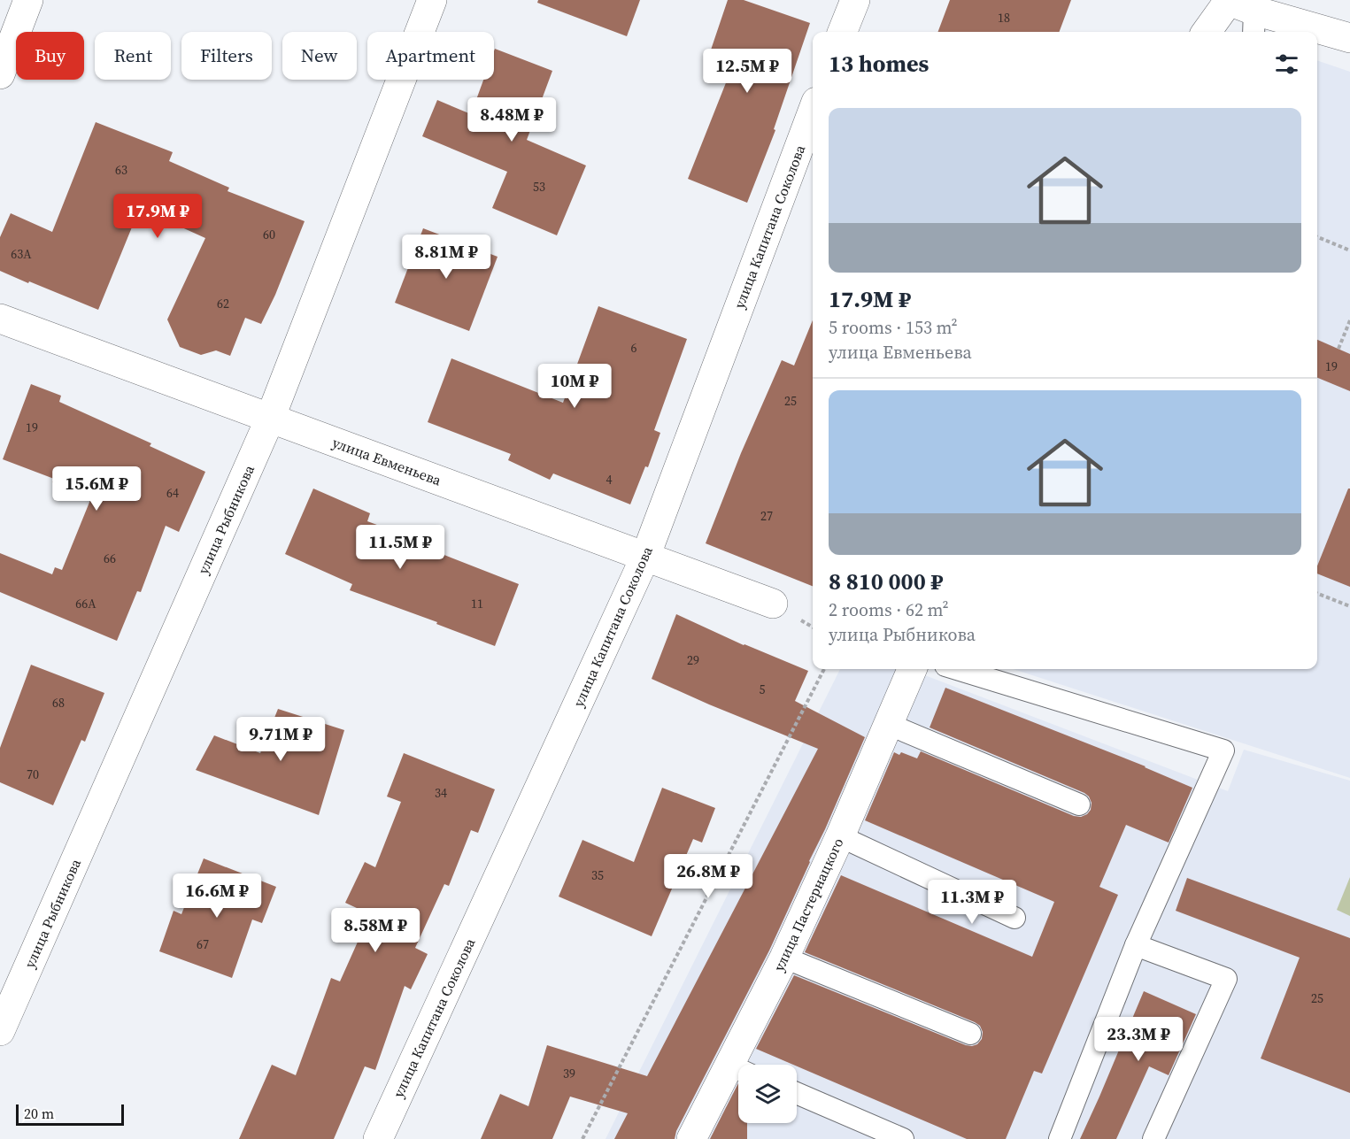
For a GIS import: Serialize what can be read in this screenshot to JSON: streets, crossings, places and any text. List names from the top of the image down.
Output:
{
  "streets": {
    "street": [
      "улица Капитана Соколова",
      "улица Евменьева",
      "улица Рыбникова",
      "улица Пастернацкого"
    ]
  },
  "crossings": [
    ["улица Капитана Соколова", "улица Евменьева"],
    ["улица Евменьева", "улица Рыбникова"]
  ],
  "house_numbers": [
    "18",
    "63",
    "53",
    "60",
    "63А",
    "62",
    "6",
    "19",
    "25",
    "19",
    "4",
    "64",
    "27",
    "66",
    "66А",
    "11",
    "29",
    "5",
    "68",
    "70",
    "34",
    "35",
    "67",
    "25",
    "39"
  ],
  "scale_bar": "20 m",
  "page": {
    "chip": [
      "Buy",
      "Rent",
      "Filters",
      "New",
      "Apartment"
    ],
    "heading": "13 homes",
    "price": [
      "12.5M ₽",
      "8.48M ₽",
      "17.9M ₽",
      "8.81M ₽",
      "10M ₽",
      "15.6M ₽",
      "11.5M ₽",
      "9.71M ₽",
      "26.8M ₽",
      "16.6M ₽",
      "11.3M ₽",
      "8.58M ₽",
      "23.3M ₽"
    ],
    "list": [
      {
        "name": "17.9M ₽",
        "note": "5 rooms · 153 m² · улица Евменьева"
      },
      {
        "name": "8 810 000 ₽",
        "note": "2 rooms · 62 m² · улица Рыбникова"
      }
    ],
    "scale": "20 m"
  }
}
